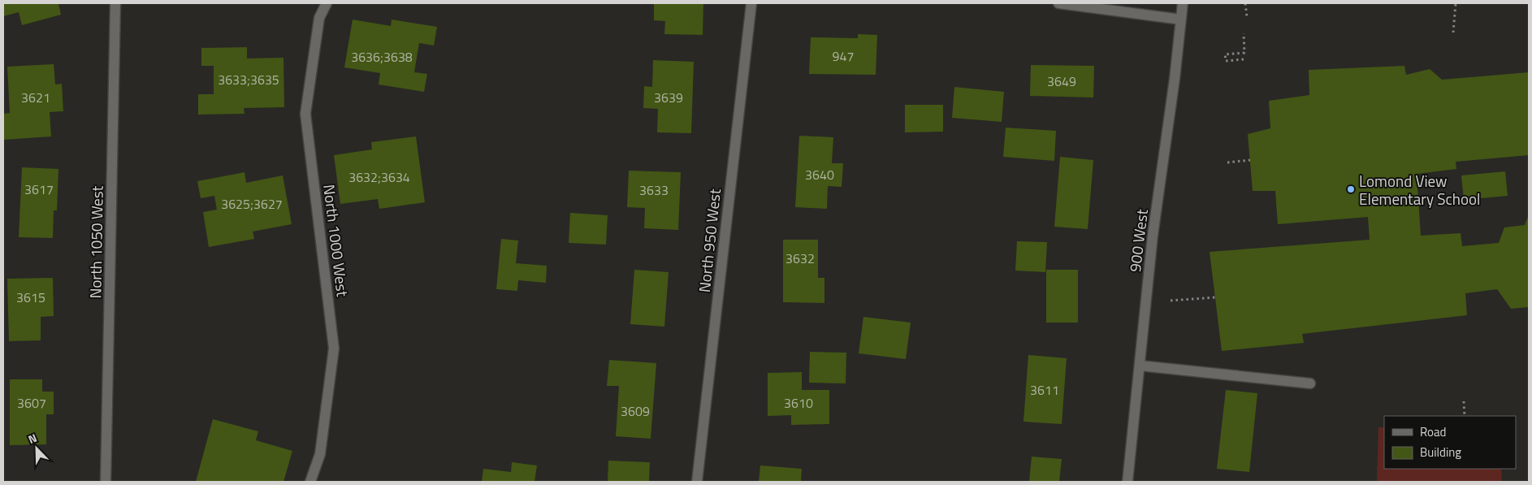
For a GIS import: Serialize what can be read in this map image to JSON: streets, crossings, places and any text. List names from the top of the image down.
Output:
{
  "streets": {
    "street": [
      "North 1000 West",
      "North 950 West",
      "900 West",
      "North 1050 West"
    ]
  },
  "places": ["Lomond View Elementary School"],
  "house_numbers": [
    "947",
    "3636;3638",
    "3633;3635",
    "3649",
    "3621",
    "3639",
    "3640",
    "3632;3634",
    "3617",
    "3633",
    "3625;3627",
    "3632",
    "3615",
    "3611",
    "3607",
    "3610",
    "3609"
  ],
  "legend": ["Road", "Building"],
  "north": "top left"
}
